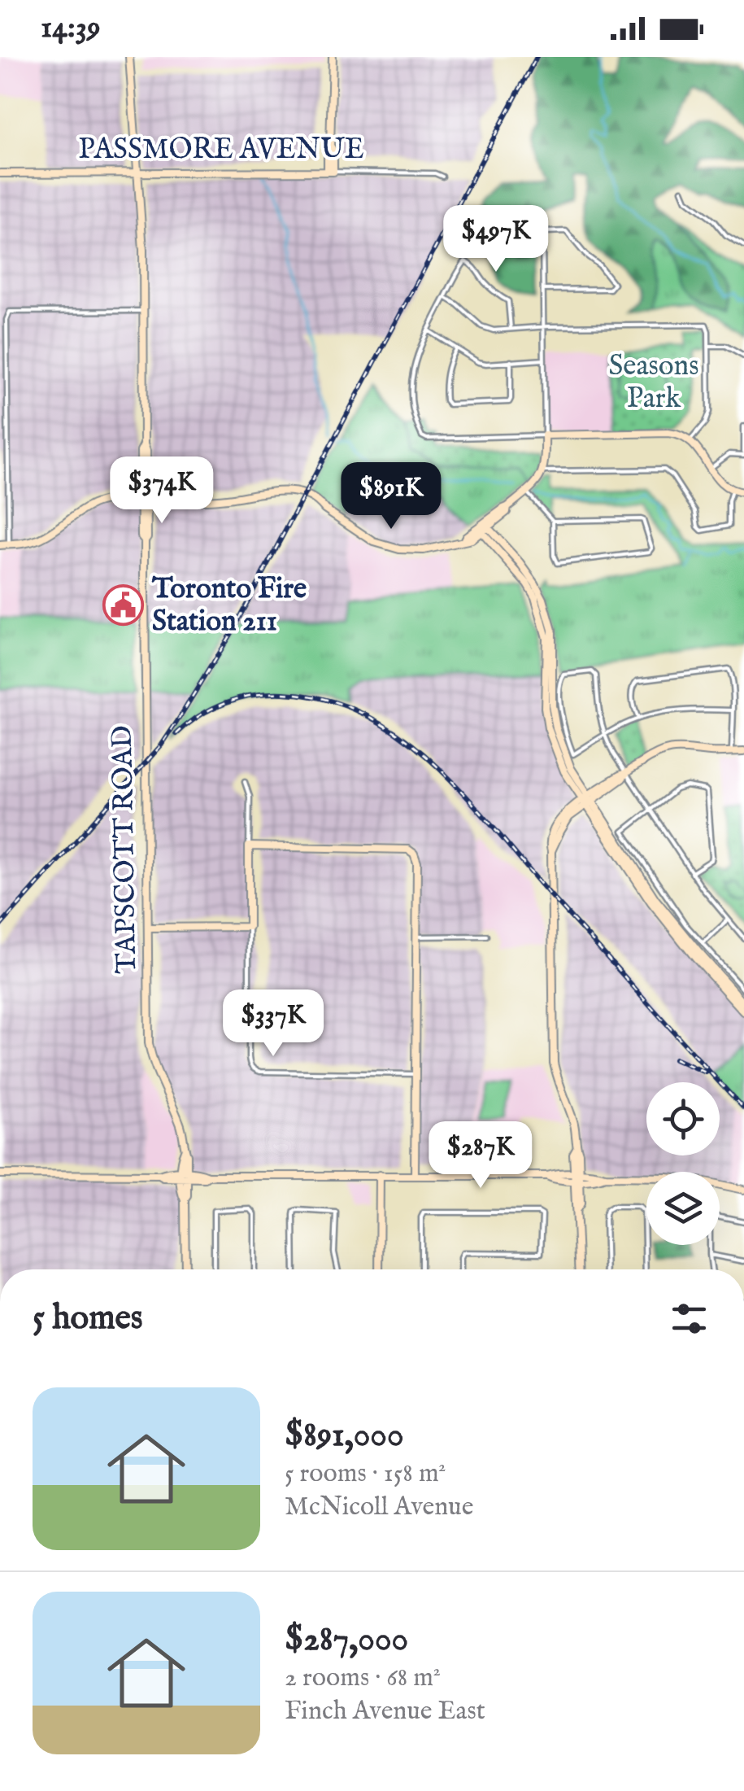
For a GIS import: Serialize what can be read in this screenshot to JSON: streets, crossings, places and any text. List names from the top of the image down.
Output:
{
  "streets": {
    "street": ["PASSMORE AVENUE", "TAPSCOTT ROAD"]
  },
  "crossings": [
    ["PASSMORE AVENUE", "TAPSCOTT ROAD"]
  ],
  "parks": ["Seasons Park"],
  "places": {
    "public building": ["Toronto Fire Station 211"]
  },
  "page": {
    "status": "14:39",
    "price": [
      "$497K",
      "$374K",
      "$891K",
      "$337K",
      "$287K"
    ],
    "heading": "5 homes",
    "list": [
      {
        "name": "$891,000",
        "note": "5 rooms · 158 m² · McNicoll Avenue"
      },
      {
        "name": "$287,000",
        "note": "2 rooms · 68 m² · Finch Avenue East"
      }
    ]
  }
}
